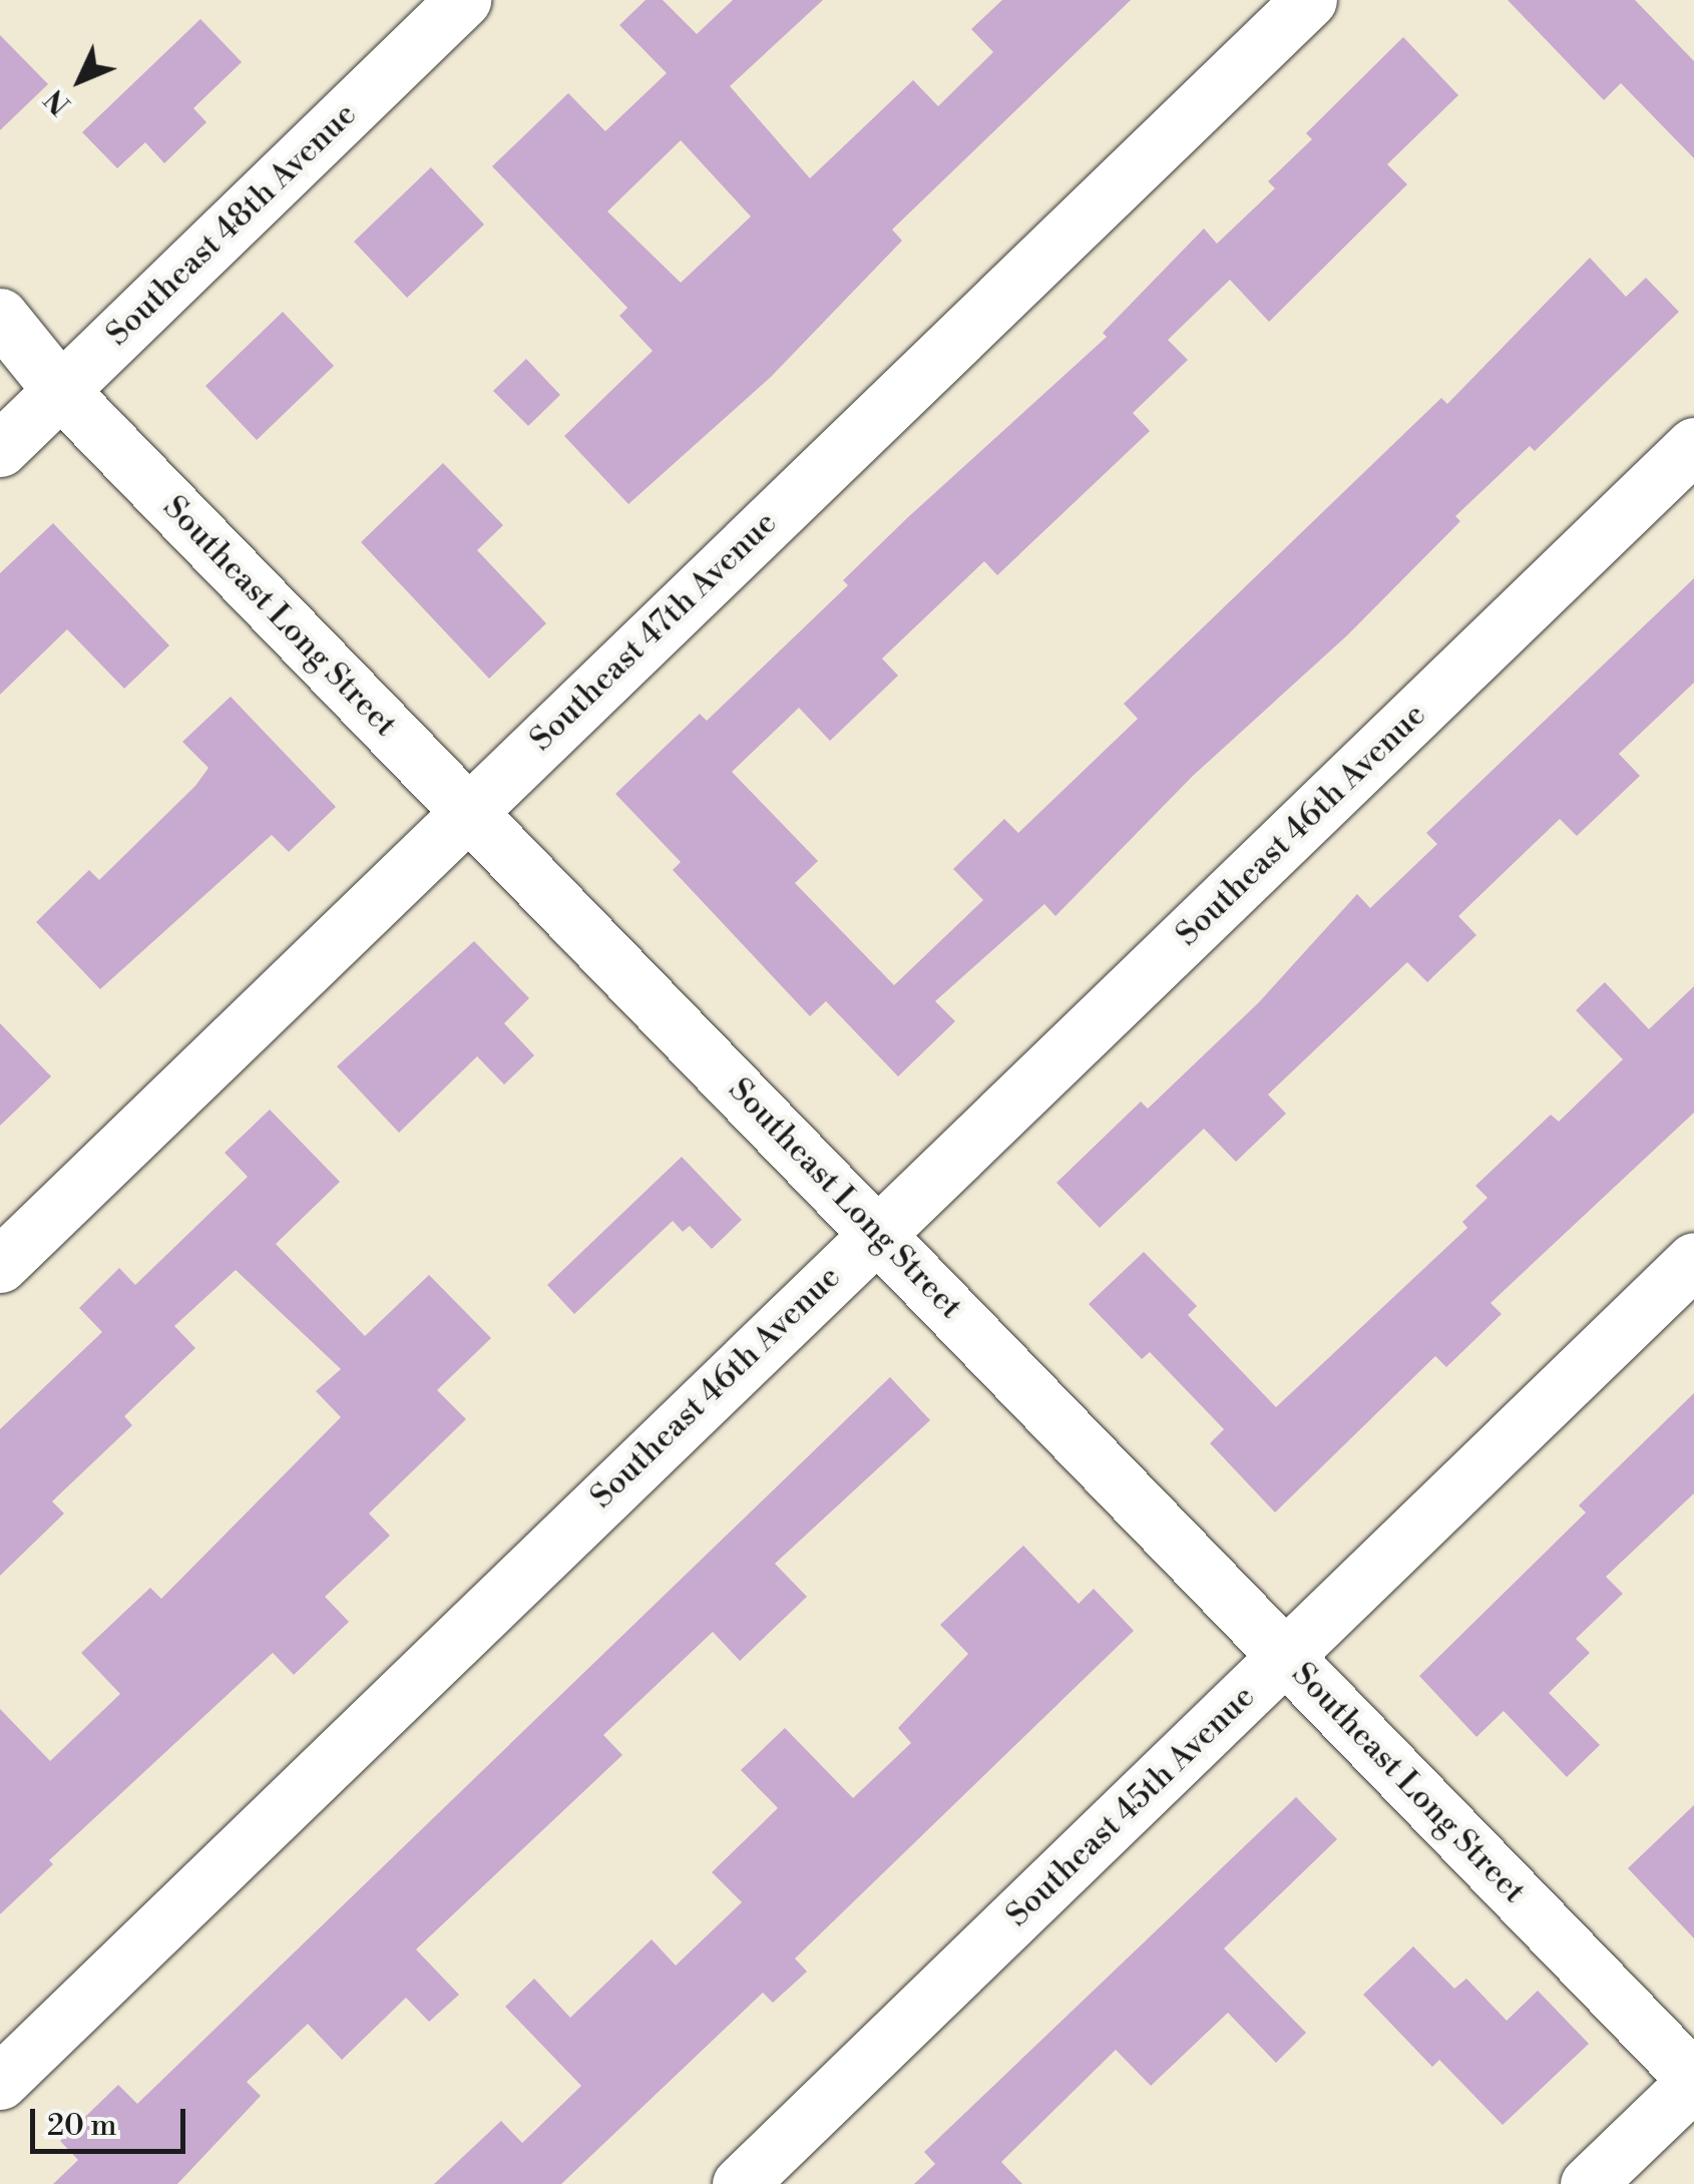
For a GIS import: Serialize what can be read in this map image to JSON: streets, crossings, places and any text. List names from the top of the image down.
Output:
{
  "streets": {
    "street": [
      "Southeast 48th Avenue",
      "Southeast Long Street",
      "Southeast 47th Avenue",
      "Southeast 46th Avenue",
      "Southeast 45th Avenue"
    ]
  },
  "crossings": [
    ["Southeast 48th Avenue", "Southeast Long Street"],
    ["Southeast Long Street", "Southeast 47th Avenue"],
    ["Southeast Long Street", "Southeast 46th Avenue"],
    ["Southeast Long Street", "Southeast 45th Avenue"]
  ],
  "scale_bar": "20 m",
  "north": "bottom left"
}
